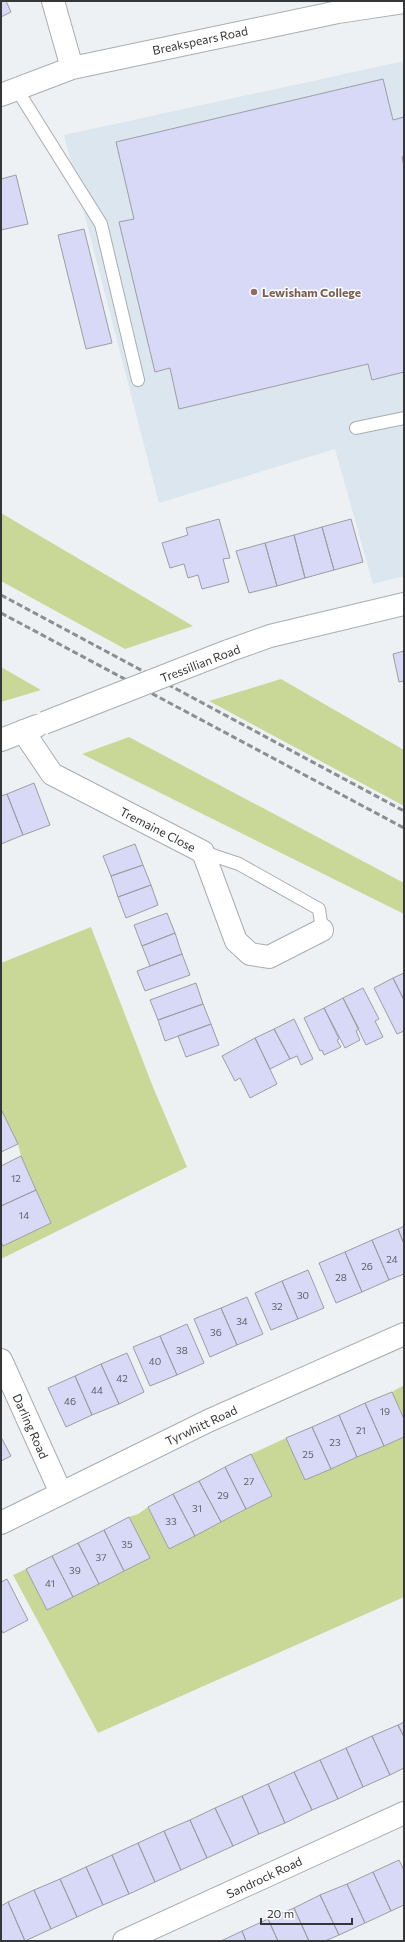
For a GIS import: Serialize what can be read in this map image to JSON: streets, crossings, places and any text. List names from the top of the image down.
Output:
{
  "streets": {
    "street": [
      "Breakspears Road",
      "Tressillian Road",
      "Tremaine Close",
      "Tyrwhitt Road",
      "Darling Road",
      "Sandrock Road"
    ]
  },
  "crossings": [
    ["Tressillian Road", "Tremaine Close"],
    ["Tyrwhitt Road", "Darling Road"]
  ],
  "places": ["Lewisham College"],
  "house_numbers": [
    "12",
    "14",
    "24",
    "26",
    "28",
    "30",
    "32",
    "34",
    "36",
    "38",
    "40",
    "42",
    "44",
    "46",
    "19",
    "21",
    "23",
    "25",
    "27",
    "29",
    "31",
    "33",
    "35",
    "37",
    "39",
    "41"
  ],
  "scale_bar": "20 m"
}
